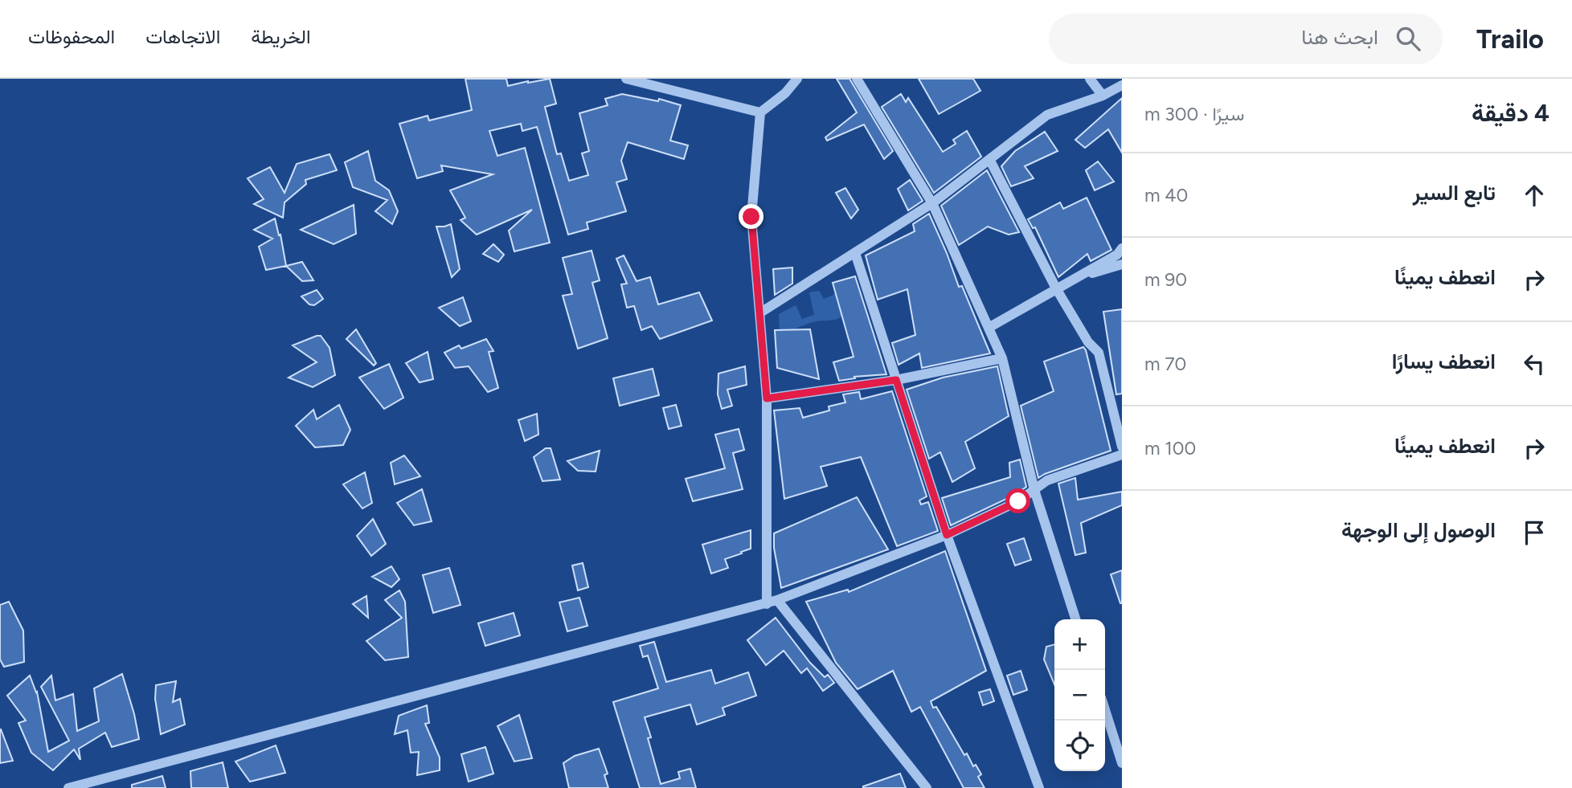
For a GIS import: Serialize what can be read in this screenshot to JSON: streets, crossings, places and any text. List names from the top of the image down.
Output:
{
  "page": {
    "header": "Trailo",
    "search": "ابحث هنا",
    "nav": ["الخريطة", "الاتجاهات", "المحفوظات"],
    "heading": ["4 دقيقة", "سيرًا · 300 m"],
    "list": [
      ["تابع السير", "40 m"],
      ["انعطف يمينًا", "90 m"],
      ["انعطف يسارًا", "70 m"],
      ["انعطف يمينًا", "100 m"],
      "الوصول إلى الوجهة"
    ],
    "map_buttons": ["+", "−"]
  }
}
